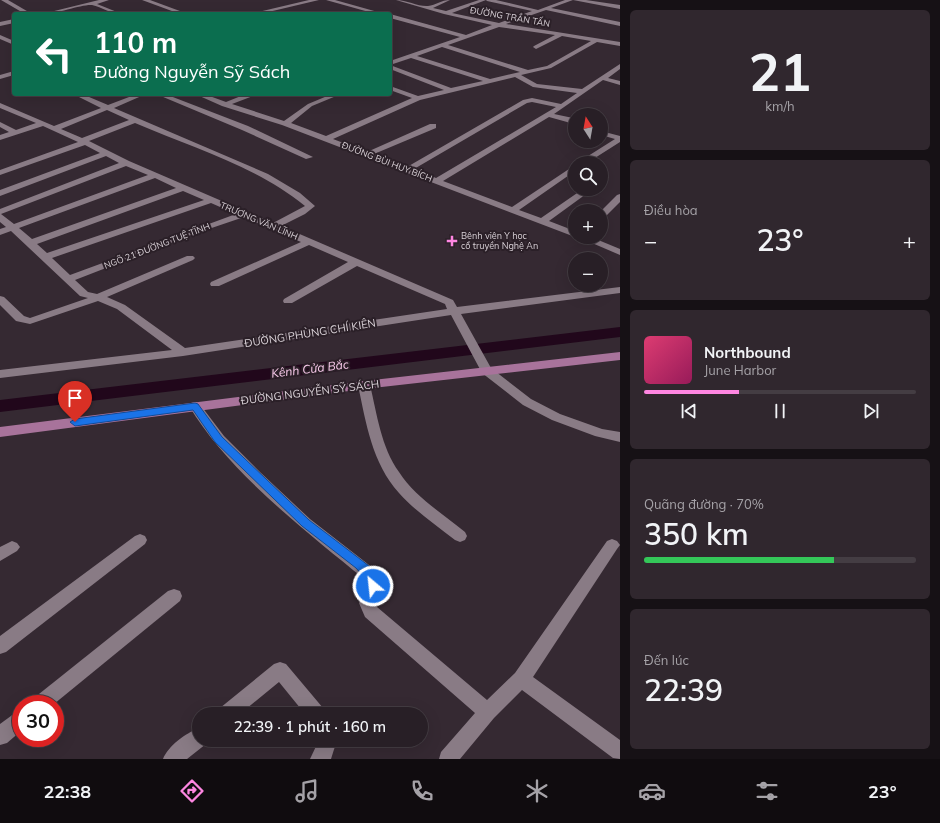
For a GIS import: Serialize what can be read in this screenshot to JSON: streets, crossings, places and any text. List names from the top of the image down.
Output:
{
  "streets": {
    "main road": ["ĐƯỜNG NGUYỄN SỸ SÁCH"],
    "street": [
      "ĐƯỜNG TRẦN TẤN",
      "ĐƯỜNG BÙI HUY BÍCH",
      "TRƯƠNG VĂN LĨNH",
      "NGÕ 21 ĐƯỜNG TUỆ TĨNH",
      "ĐƯỜNG PHÙNG CHÍ KIÊN"
    ]
  },
  "crossings": [
    ["TRƯƠNG VĂN LĨNH", "NGÕ 21 ĐƯỜNG TUỆ TĨNH"],
    ["TRƯƠNG VĂN LĨNH", "ĐƯỜNG PHÙNG CHÍ KIÊN"],
    ["TRƯƠNG VĂN LĨNH", "ĐƯỜNG NGUYỄN SỸ SÁCH"]
  ],
  "water": ["Kênh Cửa Bắc"],
  "places": {
    "health": ["Bệnh viện Y học cổ truyền Nghệ An"]
  },
  "north": "top",
  "page": {
    "tile": [
      ["21", "km/h"],
      "Điều hòa",
      ["Quãng đường · 70%", "350 km"],
      ["Đến lúc", "22:39"]
    ],
    "turn": ["110 m", "Đường Nguyễn Sỹ Sách"],
    "map_buttons": ["+", "−"],
    "heat": ["−", "23°", "+"],
    "song": ["Northbound", "June Harbor"],
    "limit": "30",
    "trip": "22:39 · 1 phút · 160 m",
    "tabs": ["22:38", "23°"]
  }
}
